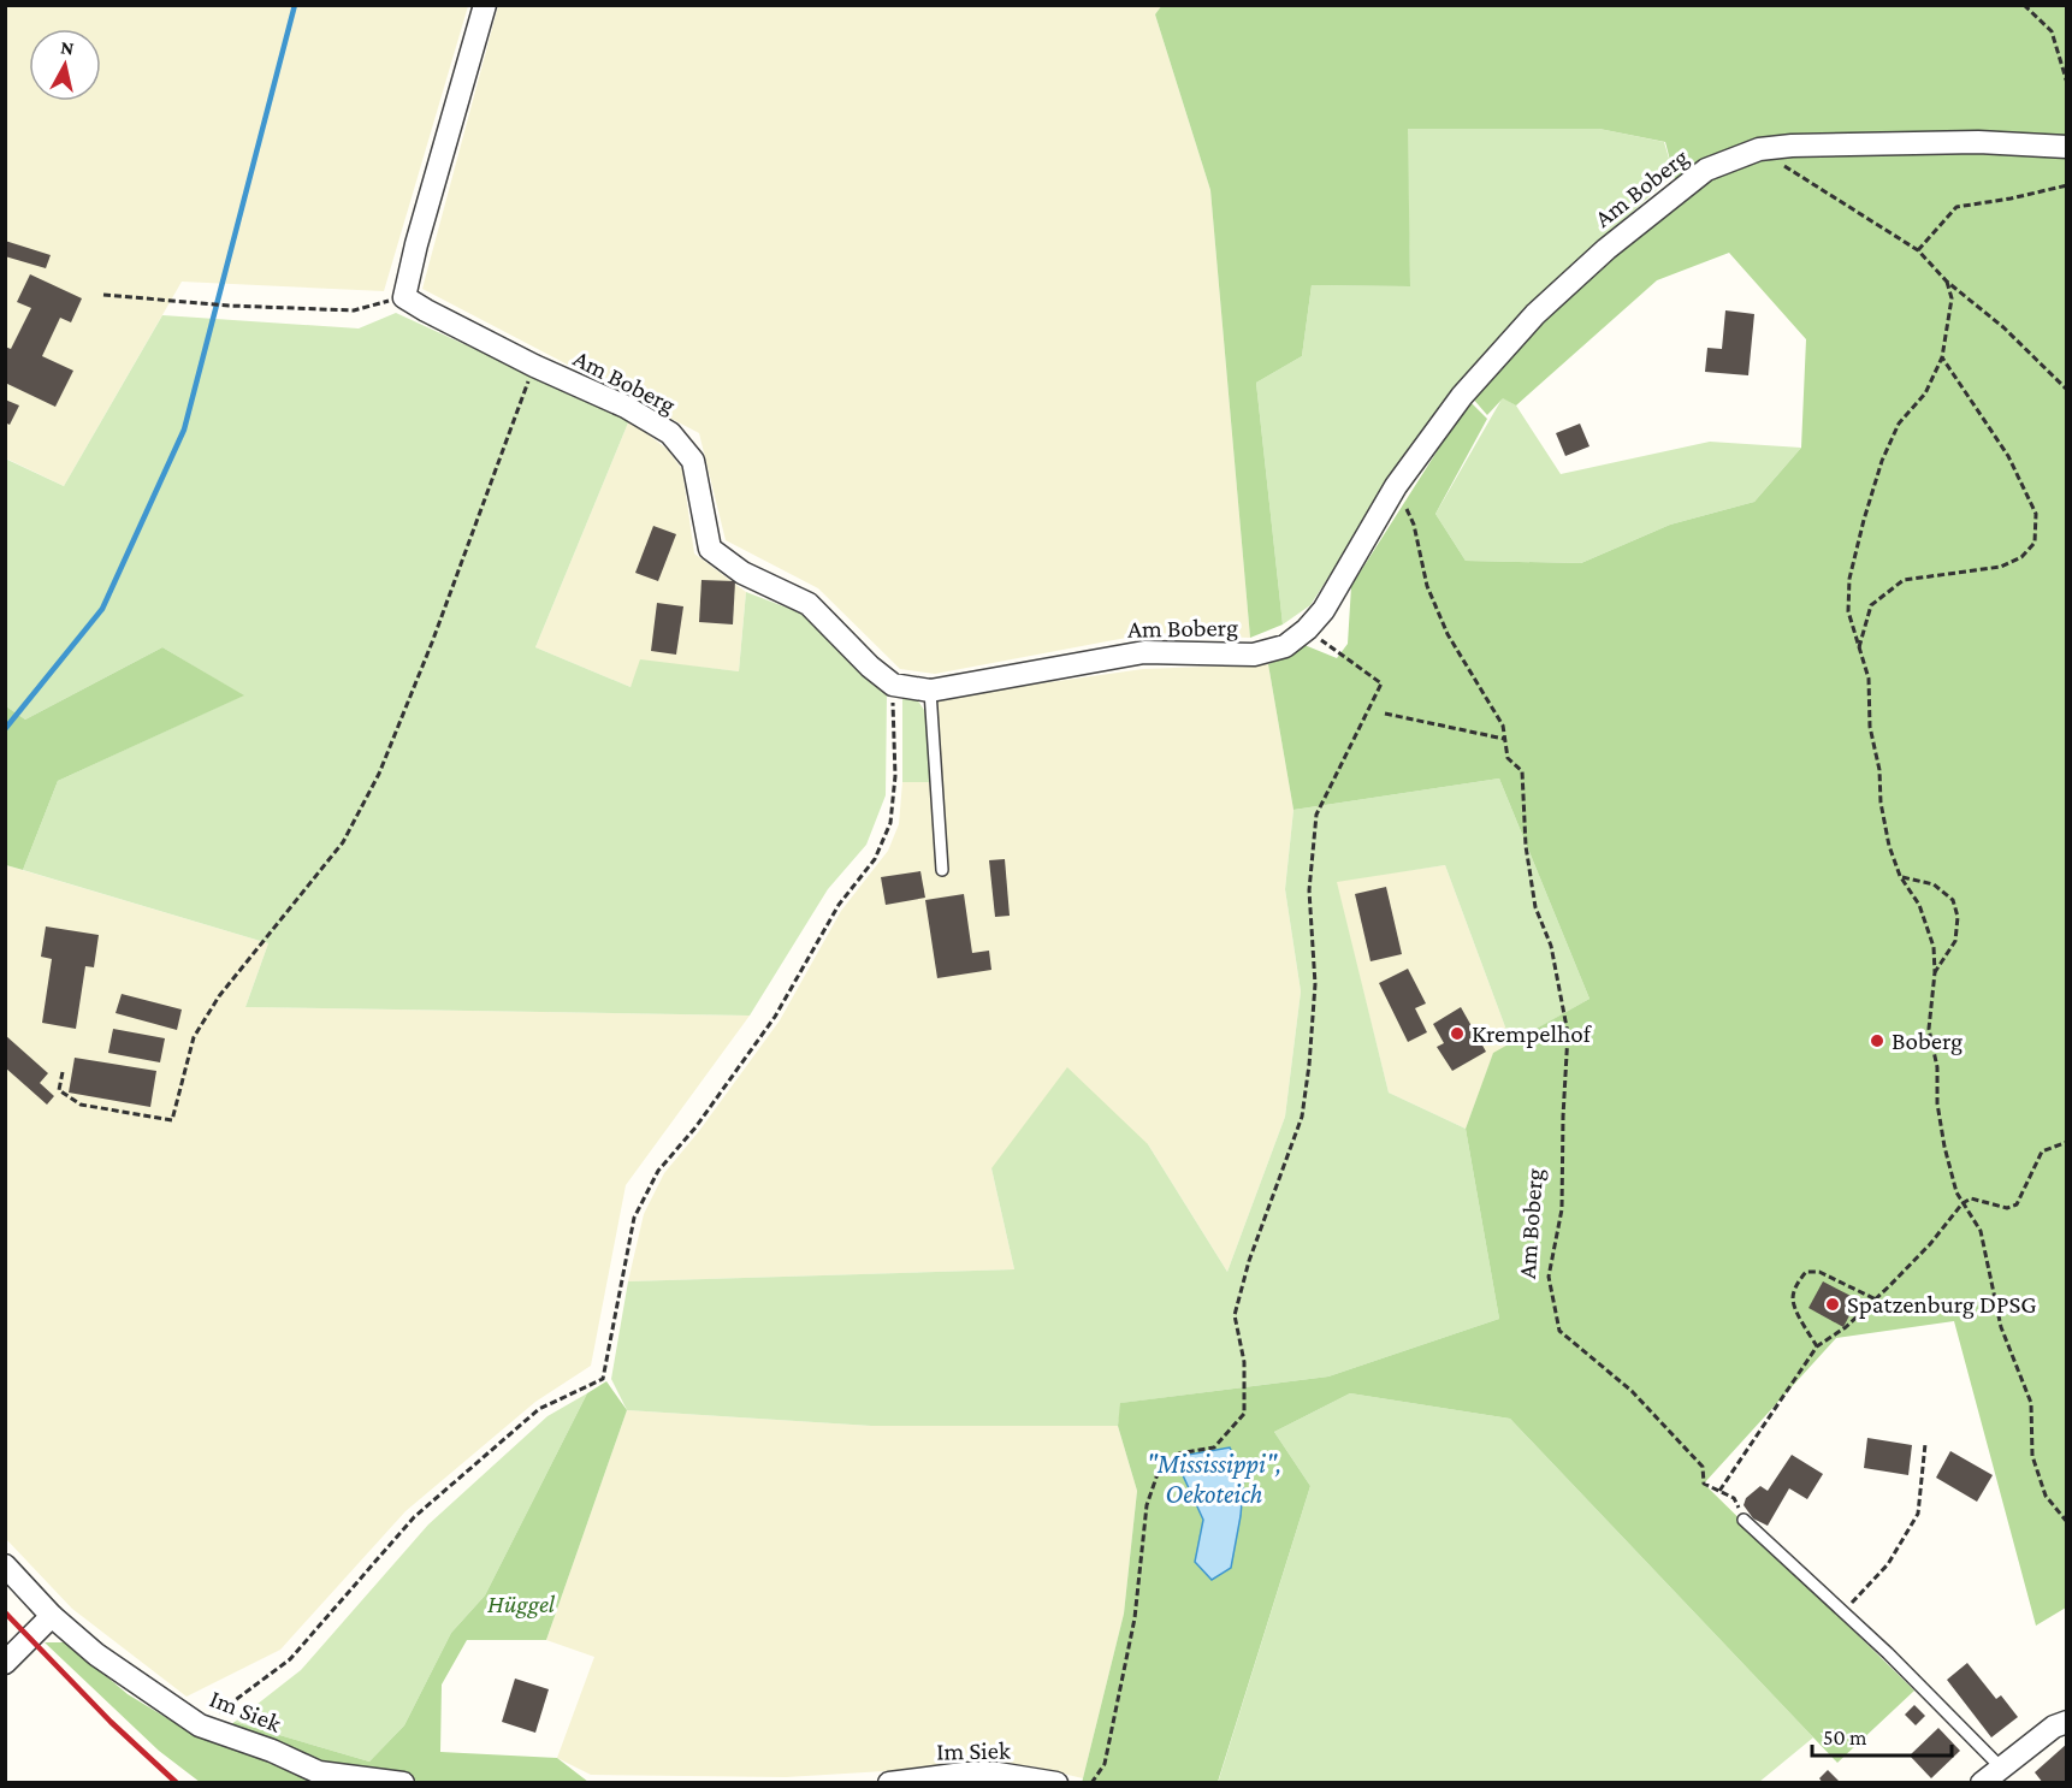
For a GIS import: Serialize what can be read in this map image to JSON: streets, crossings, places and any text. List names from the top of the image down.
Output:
{
  "streets": {
    "street": ["Am Boberg", "Im Siek"]
  },
  "water": ["\"Mississippi\", Oekoteich"],
  "parks": ["Hüggel"],
  "places": ["Krempelhof", "Boberg", "Spatzenburg DPSG"],
  "scale_bar": "50 m",
  "north": "top"
}
